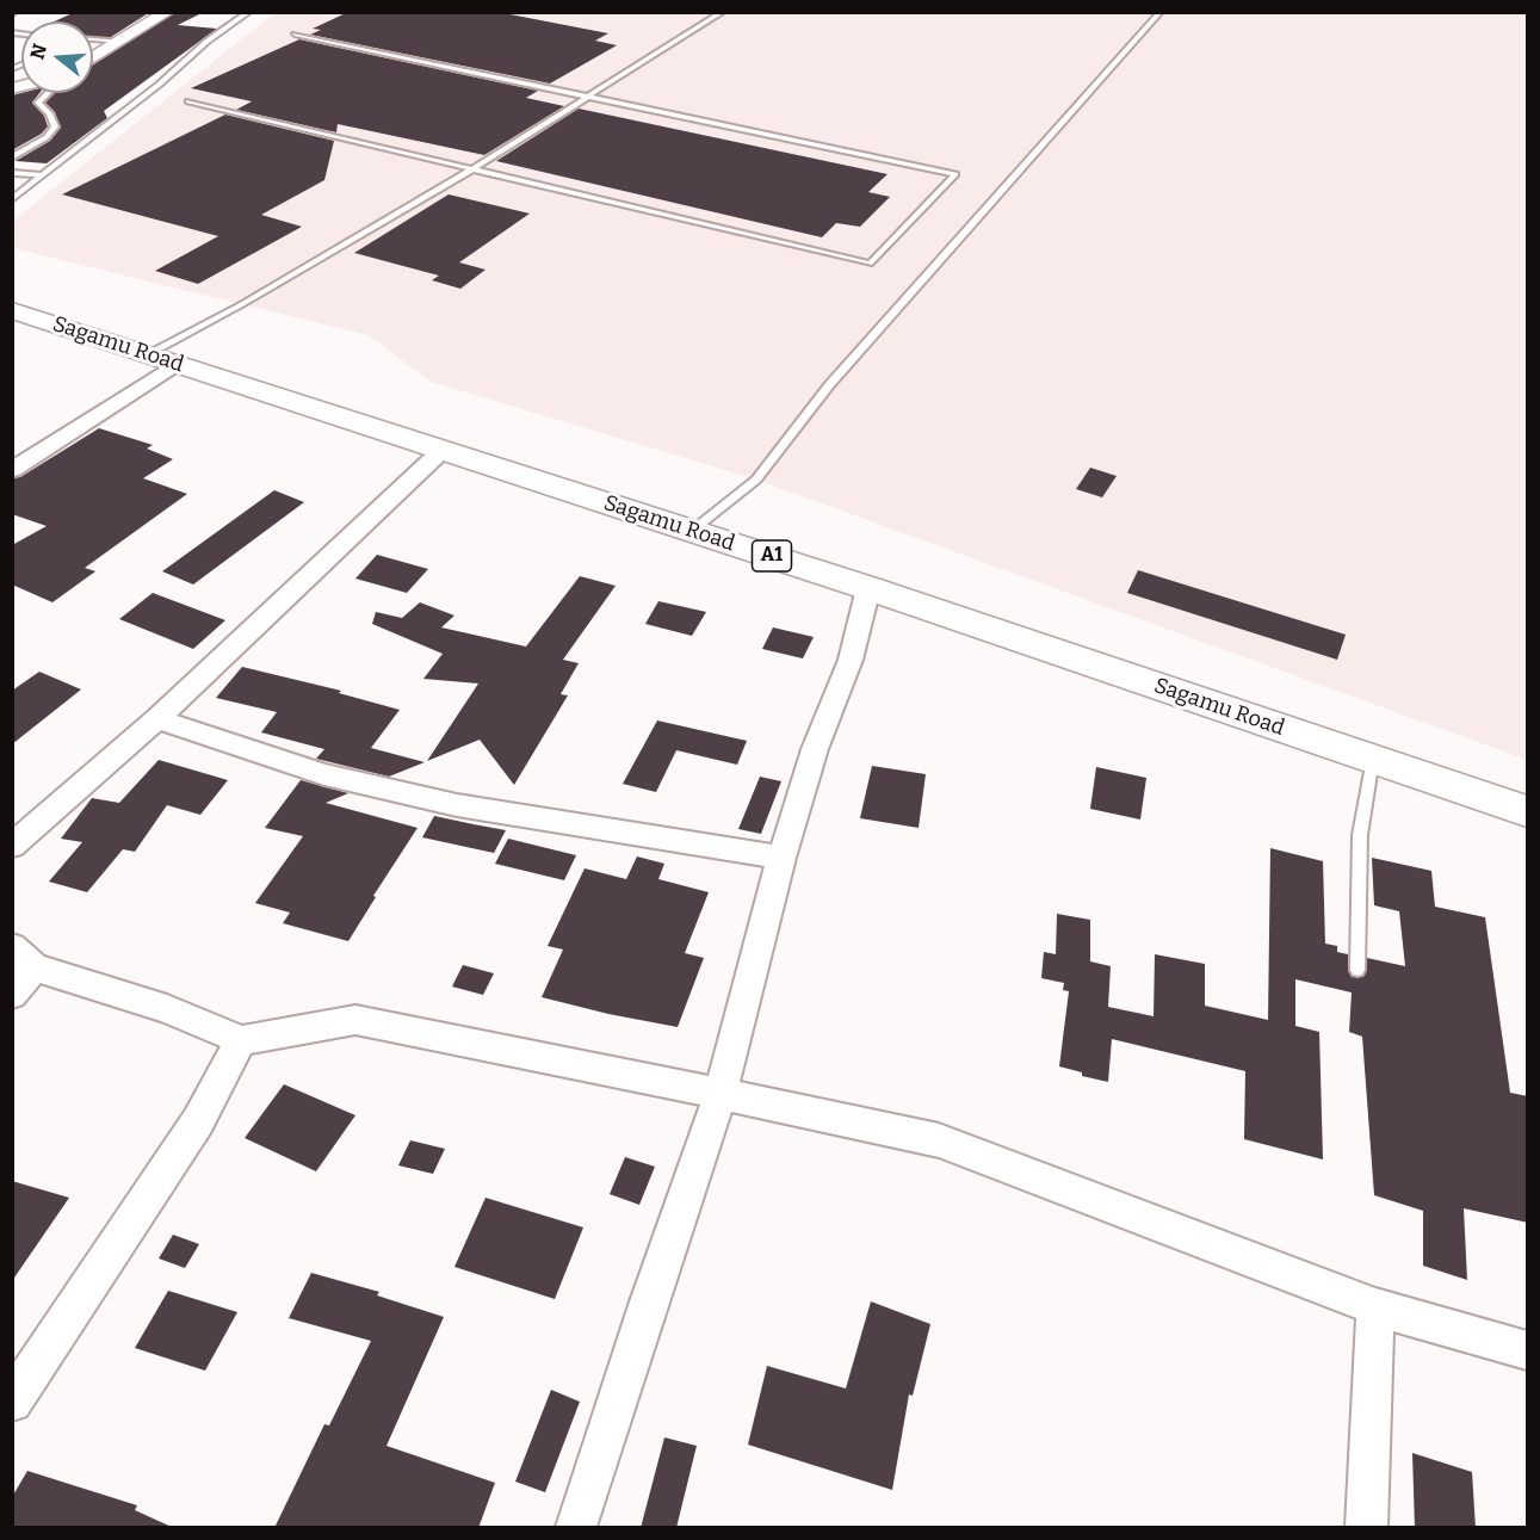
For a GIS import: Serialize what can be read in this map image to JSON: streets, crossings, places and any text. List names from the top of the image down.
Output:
{
  "streets": {
    "highway": ["Sagamu Road", "A1"]
  },
  "north": "left"
}
